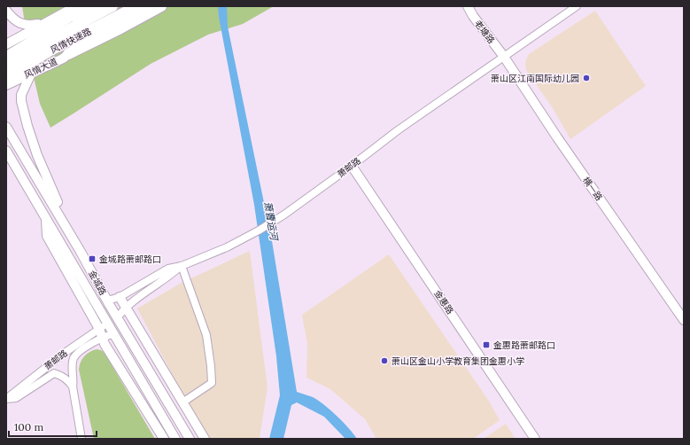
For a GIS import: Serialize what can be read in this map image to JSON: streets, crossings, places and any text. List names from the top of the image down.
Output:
{
  "streets": {
    "highway": ["风情快速路"],
    "main road": [
      "老塘路",
      "风情大道",
      "横一路",
      "金城路",
      "金惠路"
    ],
    "street": ["萧邮路"]
  },
  "crossings": [
    ["老塘路", "萧邮路"],
    ["老塘路", "横一路"],
    ["萧邮路", "横一路"],
    ["萧邮路", "金城路"],
    ["萧邮路", "金惠路"]
  ],
  "water": ["萧曹运河"],
  "places": {
    "other": ["萧山区江南国际幼儿园", "萧山区金山小学教育集团金惠小学"],
    "transit": ["金城路萧邮路口", "金惠路萧邮路口"]
  },
  "scale_bar": "100 m"
}
